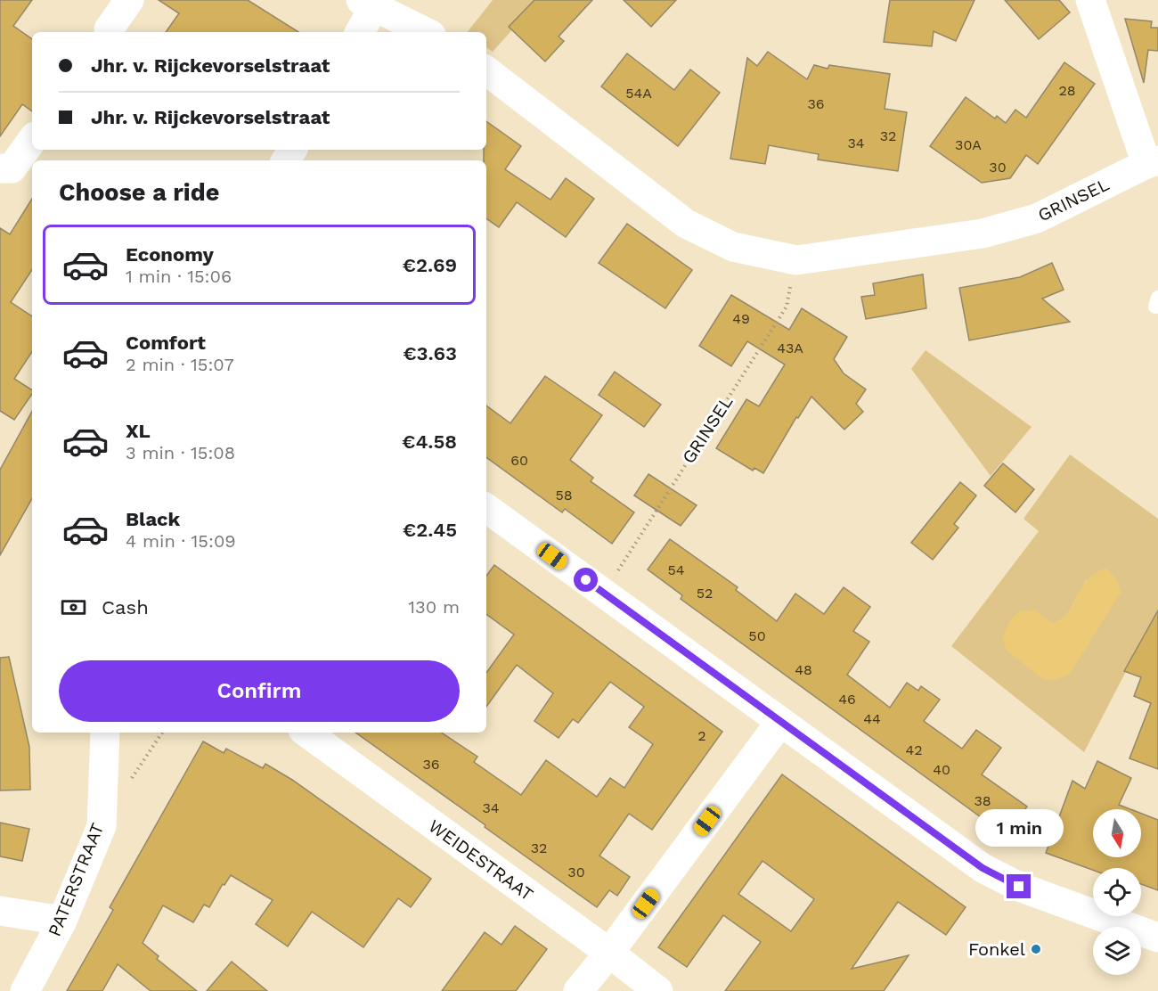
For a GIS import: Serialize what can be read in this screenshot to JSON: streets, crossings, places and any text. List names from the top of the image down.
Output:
{
  "streets": {
    "street": ["GRINSEL", "WEIDESTRAAT", "PATERSTRAAT"]
  },
  "places": ["Fonkel"],
  "house_numbers": [
    "28",
    "54A",
    "36",
    "32",
    "34",
    "30A",
    "30",
    "49",
    "43A",
    "60",
    "58",
    "54",
    "52",
    "50",
    "48",
    "46",
    "44",
    "2",
    "42",
    "36",
    "40",
    "38",
    "34",
    "32",
    "30"
  ],
  "north": "bottom",
  "page": {
    "banner": ["Jhr. v. Rijckevorselstraat", "Jhr. v. Rijckevorselstraat"],
    "heading": "Choose a ride",
    "list": [
      {
        "name": "Economy",
        "note": "1 min · 15:06",
        "value": "€2.69"
      },
      {
        "name": "Comfort",
        "note": "2 min · 15:07",
        "value": "€3.63"
      },
      {
        "name": "XL",
        "note": "3 min · 15:08",
        "value": "€4.58"
      },
      {
        "name": "Black",
        "note": "4 min · 15:09",
        "value": "€2.45"
      }
    ],
    "pay": ["Cash", "130 m"],
    "buttons": "Confirm",
    "bubble": "1 min"
  }
}
